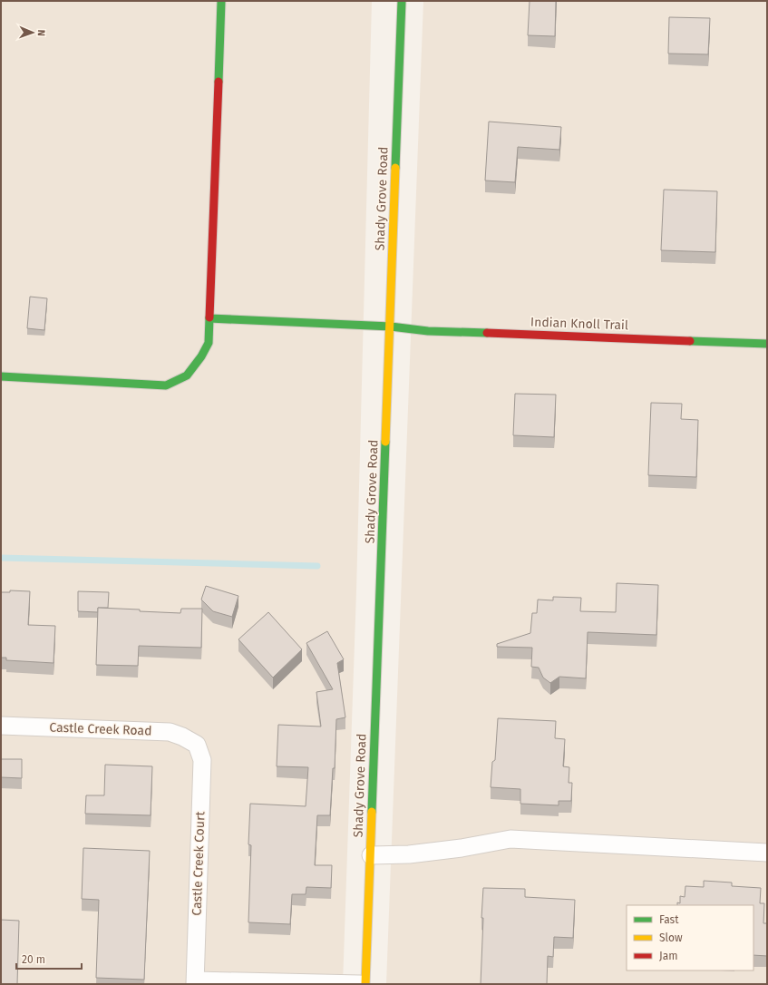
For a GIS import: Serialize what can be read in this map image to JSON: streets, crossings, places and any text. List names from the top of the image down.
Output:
{
  "streets": {
    "street": [
      "Shady Grove Road",
      "Indian Knoll Trail",
      "Castle Creek Road",
      "Castle Creek Court"
    ]
  },
  "crossings": [
    ["Shady Grove Road", "Indian Knoll Trail"],
    ["Castle Creek Road", "Castle Creek Court"]
  ],
  "legend": ["Fast", "Slow", "Jam"],
  "scale_bar": "20 m",
  "north": "right"
}
